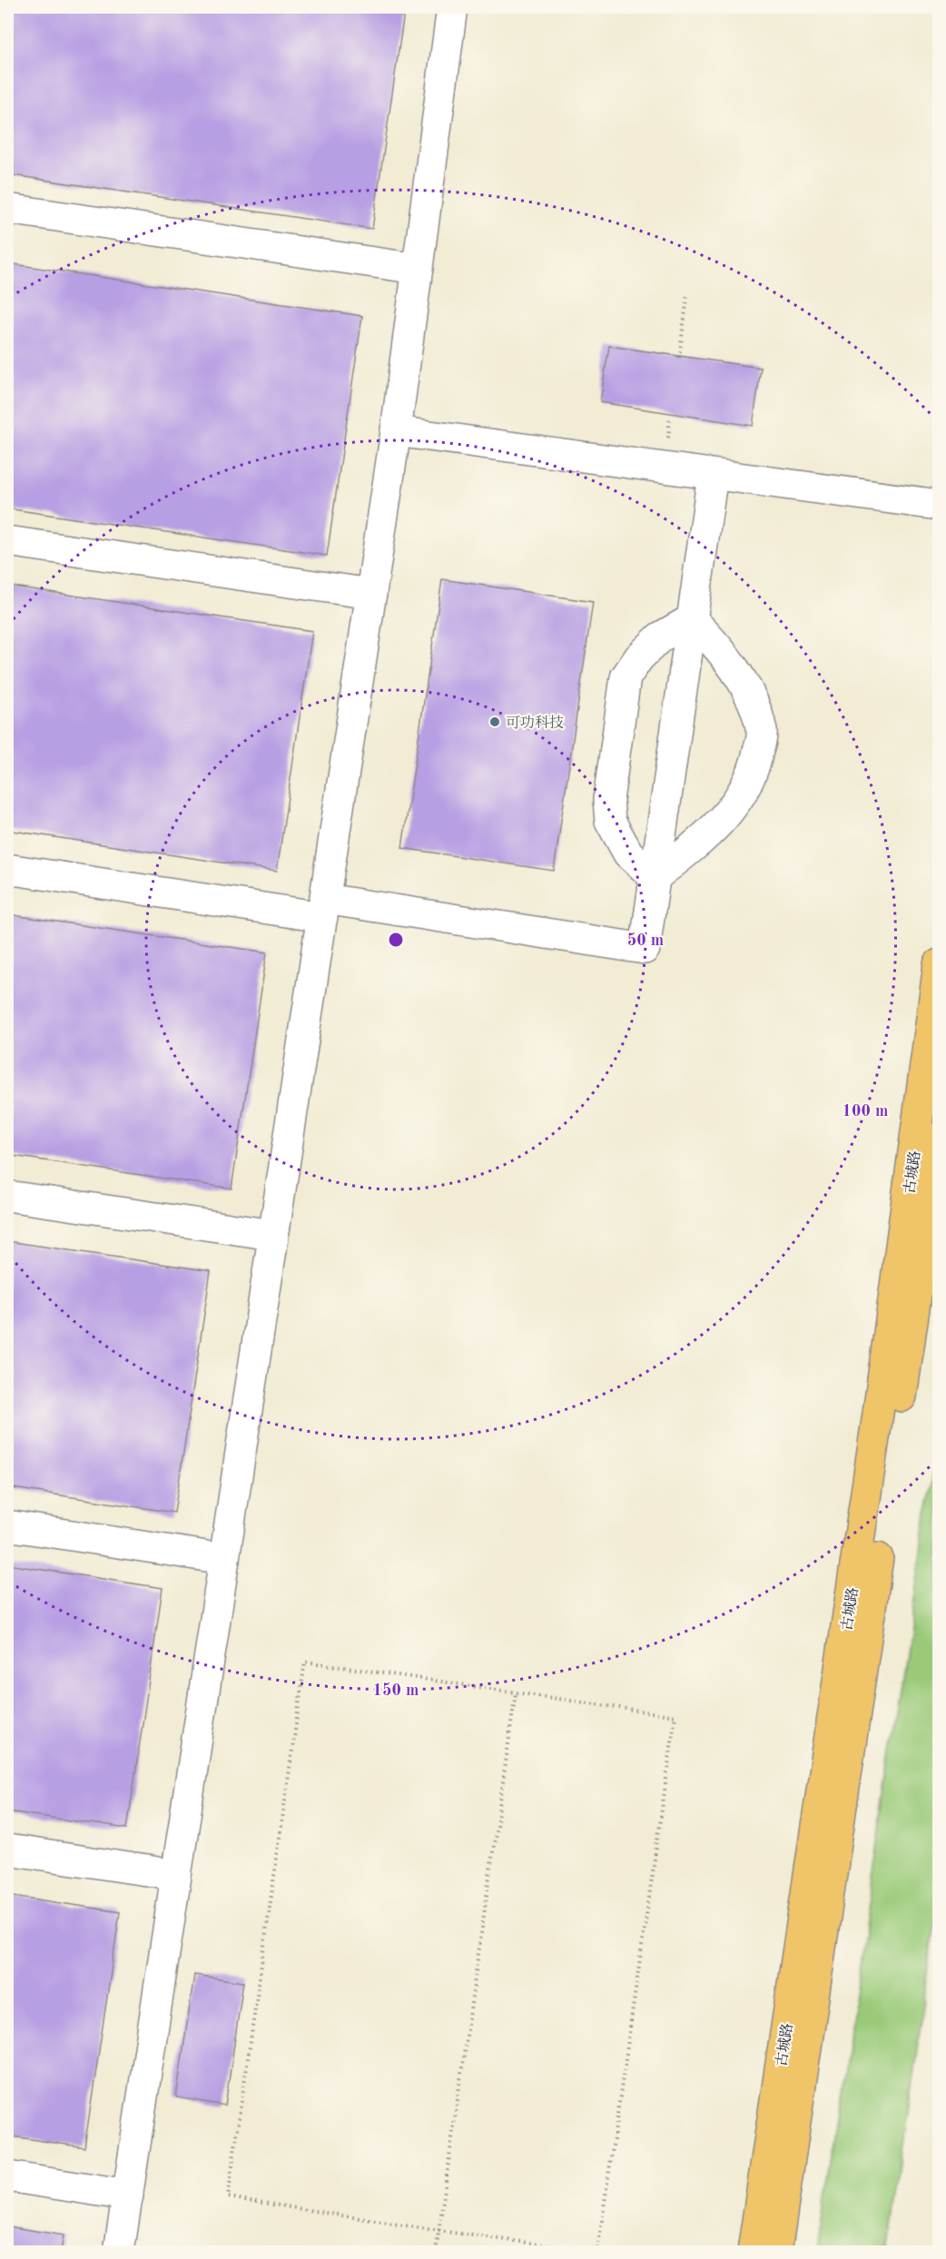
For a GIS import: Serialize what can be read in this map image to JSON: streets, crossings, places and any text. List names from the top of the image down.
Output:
{
  "streets": {
    "main road": ["古城路"]
  },
  "places": ["可功科技"],
  "rings": ["50 m", "100 m", "150 m"]
}
